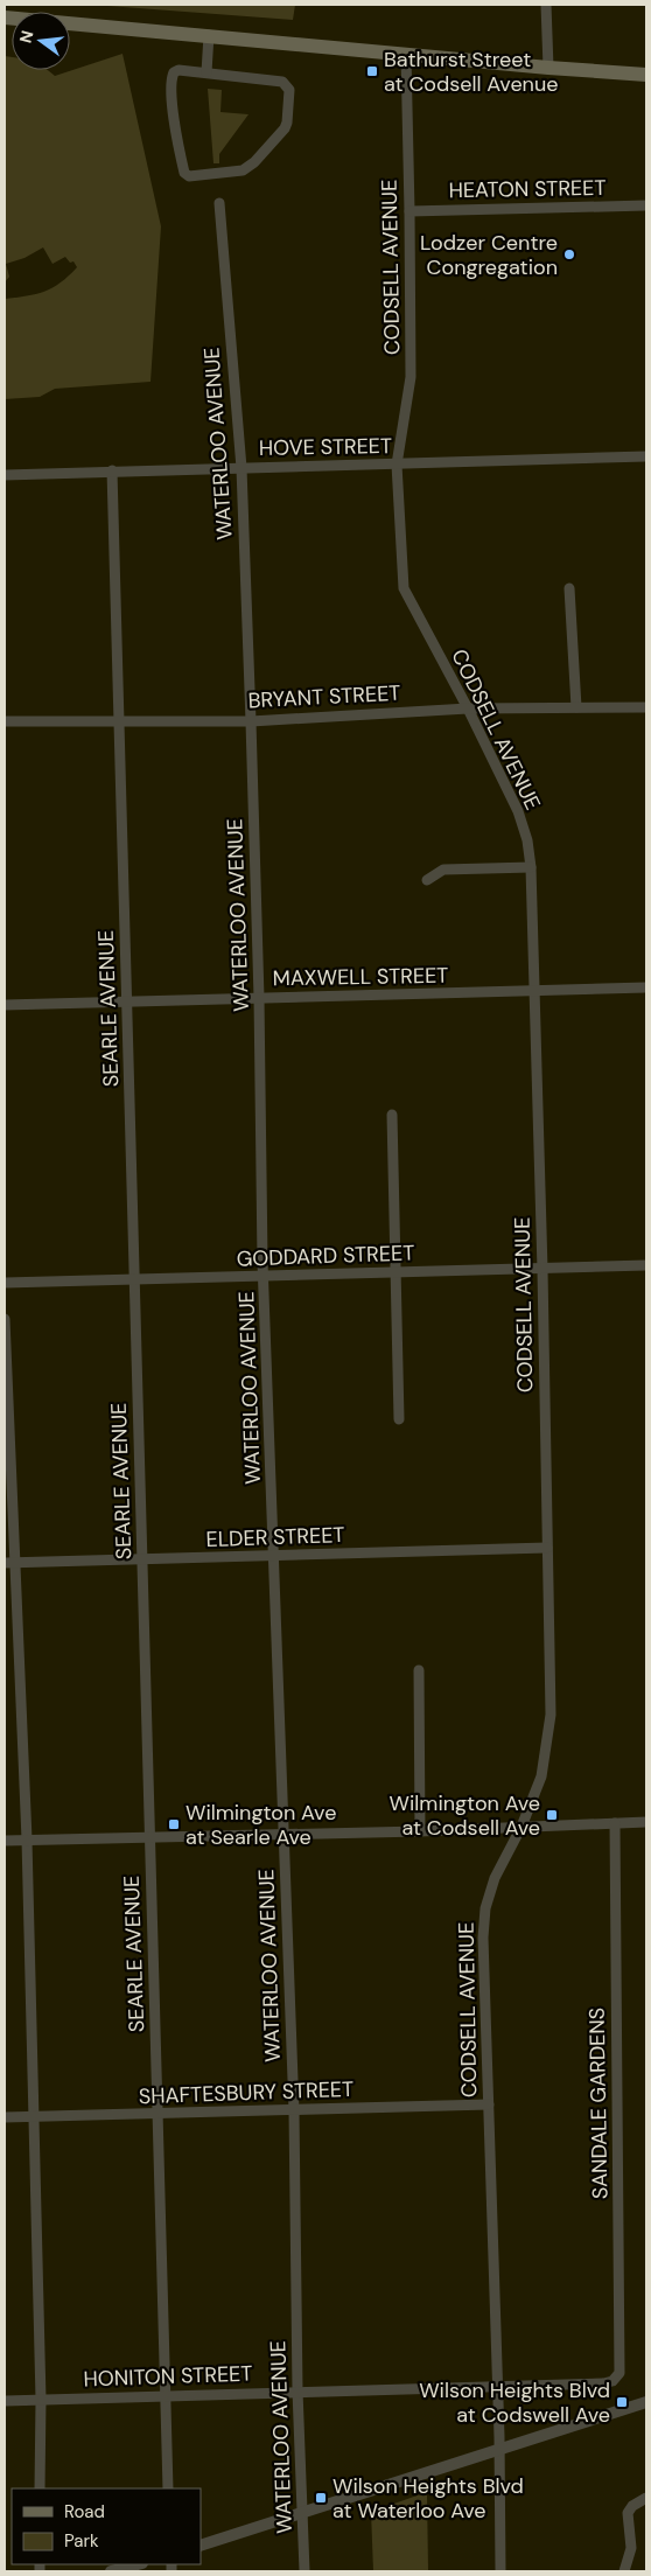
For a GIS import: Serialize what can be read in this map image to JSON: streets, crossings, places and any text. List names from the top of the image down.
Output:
{
  "streets": {
    "street": [
      "HEATON STREET",
      "CODSELL AVENUE",
      "WATERLOO AVENUE",
      "HOVE STREET",
      "BRYANT STREET",
      "MAXWELL STREET",
      "SEARLE AVENUE",
      "GODDARD STREET",
      "ELDER STREET",
      "SHAFTESBURY STREET",
      "SANDALE GARDENS",
      "HONITON STREET"
    ]
  },
  "crossings": [
    ["HEATON STREET", "CODSELL AVENUE"],
    ["CODSELL AVENUE", "HOVE STREET"],
    ["CODSELL AVENUE", "BRYANT STREET"],
    ["CODSELL AVENUE", "MAXWELL STREET"],
    ["CODSELL AVENUE", "GODDARD STREET"],
    ["CODSELL AVENUE", "ELDER STREET"],
    ["CODSELL AVENUE", "SHAFTESBURY STREET"],
    ["CODSELL AVENUE", "HONITON STREET"],
    ["WATERLOO AVENUE", "HOVE STREET"],
    ["WATERLOO AVENUE", "BRYANT STREET"],
    ["WATERLOO AVENUE", "MAXWELL STREET"],
    ["WATERLOO AVENUE", "GODDARD STREET"],
    ["WATERLOO AVENUE", "ELDER STREET"],
    ["WATERLOO AVENUE", "SHAFTESBURY STREET"],
    ["WATERLOO AVENUE", "HONITON STREET"],
    ["HOVE STREET", "SEARLE AVENUE"],
    ["BRYANT STREET", "SEARLE AVENUE"],
    ["MAXWELL STREET", "SEARLE AVENUE"],
    ["SEARLE AVENUE", "GODDARD STREET"],
    ["SEARLE AVENUE", "ELDER STREET"],
    ["SEARLE AVENUE", "SHAFTESBURY STREET"],
    ["SEARLE AVENUE", "HONITON STREET"],
    ["SANDALE GARDENS", "HONITON STREET"]
  ],
  "places": {
    "transit": [
      "Bathurst Street at Codsell Avenue",
      "Wilmington Ave at Codsell Ave",
      "Wilmington Ave at Searle Ave",
      "Wilson Heights Blvd at Codswell Ave",
      "Wilson Heights Blvd at Waterloo Ave"
    ],
    "other": ["Lodzer Centre Congregation"]
  },
  "legend": ["Road", "Park"],
  "north": "left"
}
